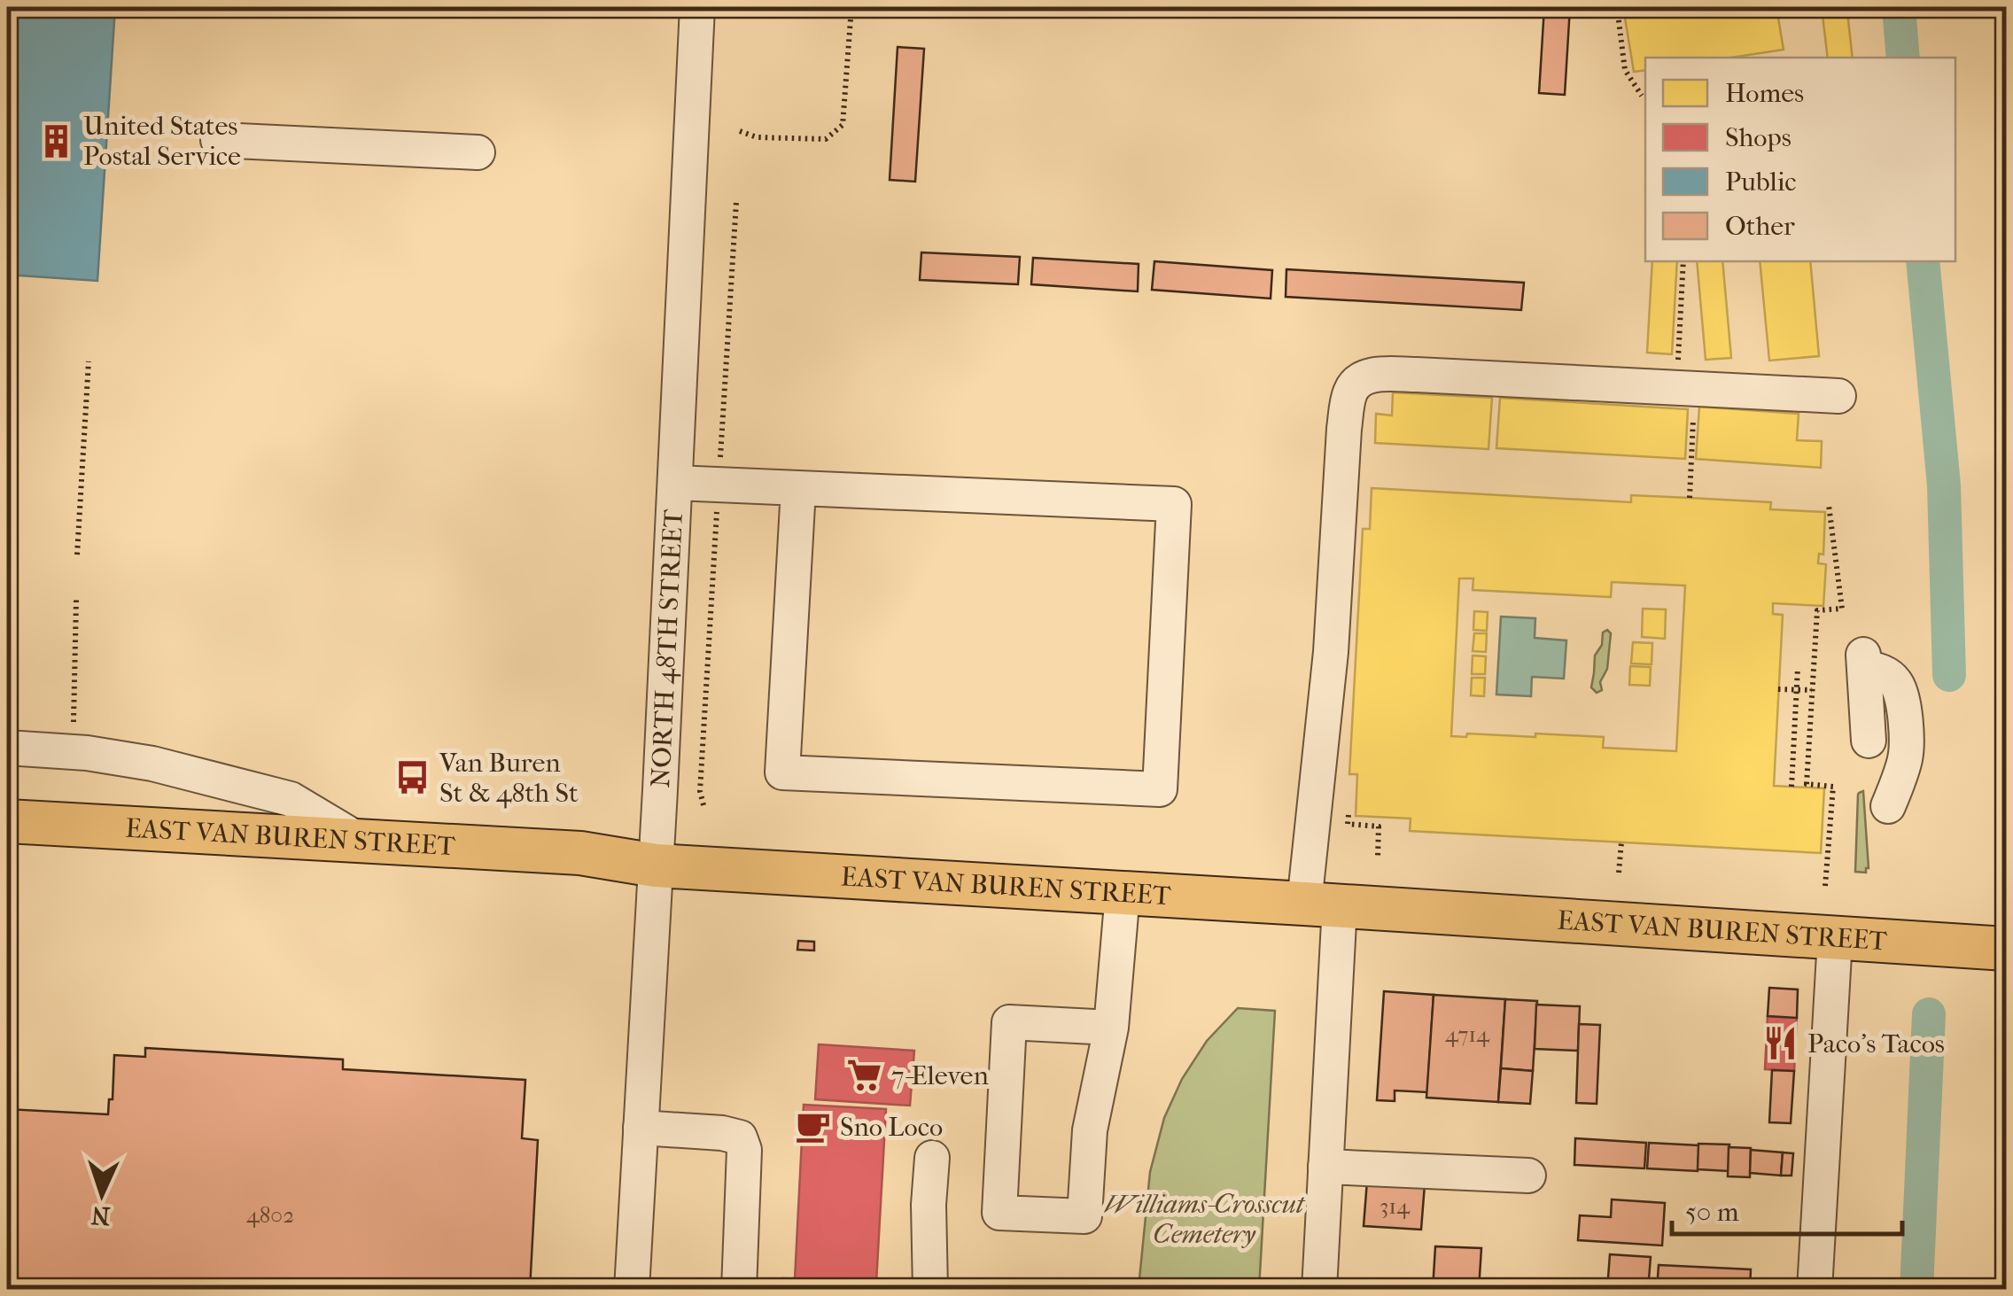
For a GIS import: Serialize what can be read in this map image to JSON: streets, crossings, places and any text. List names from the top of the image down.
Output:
{
  "streets": {
    "main road": ["EAST VAN BUREN STREET"],
    "street": ["NORTH 48TH STREET"]
  },
  "crossings": [
    ["NORTH 48TH STREET", "EAST VAN BUREN STREET"]
  ],
  "parks": ["Williams-Crosscut Cemetery"],
  "places": {
    "building": ["United States Postal Service"],
    "bus stop": ["Van Buren St & 48th St"],
    "restaurant": ["Paco's Tacos"],
    "supermarket": ["7-Eleven"],
    "cafe": ["Sno Loco"]
  },
  "house_numbers": ["4714", "314", "4802"],
  "legend": [
    "Homes",
    "Shops",
    "Public",
    "Other"
  ],
  "scale_bar": "50 m",
  "north": "bottom"
}
